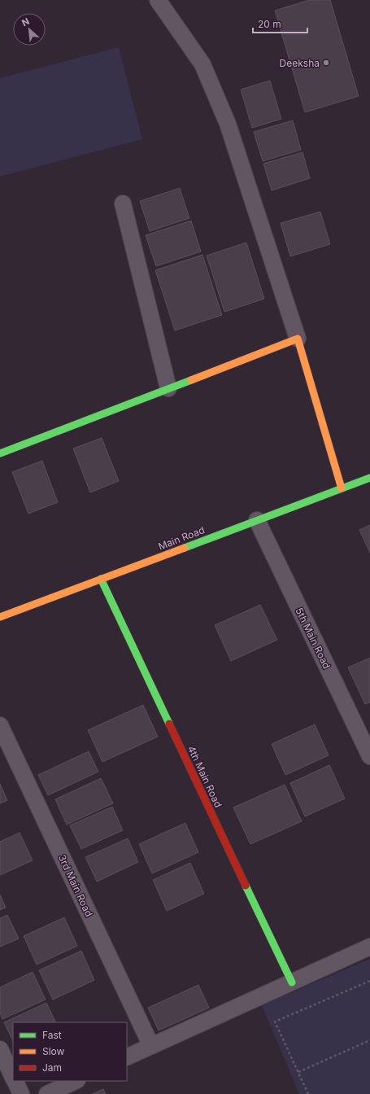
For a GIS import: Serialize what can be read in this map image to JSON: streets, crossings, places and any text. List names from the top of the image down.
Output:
{
  "streets": {
    "street": [
      "Main Road",
      "5th Main Road",
      "4th Main Road",
      "3rd Main Road"
    ]
  },
  "crossings": [
    ["Main Road", "5th Main Road"],
    ["Main Road", "4th Main Road"]
  ],
  "places": ["Deeksha"],
  "legend": ["Fast", "Slow", "Jam"],
  "scale_bar": "20 m",
  "north": "top left"
}
